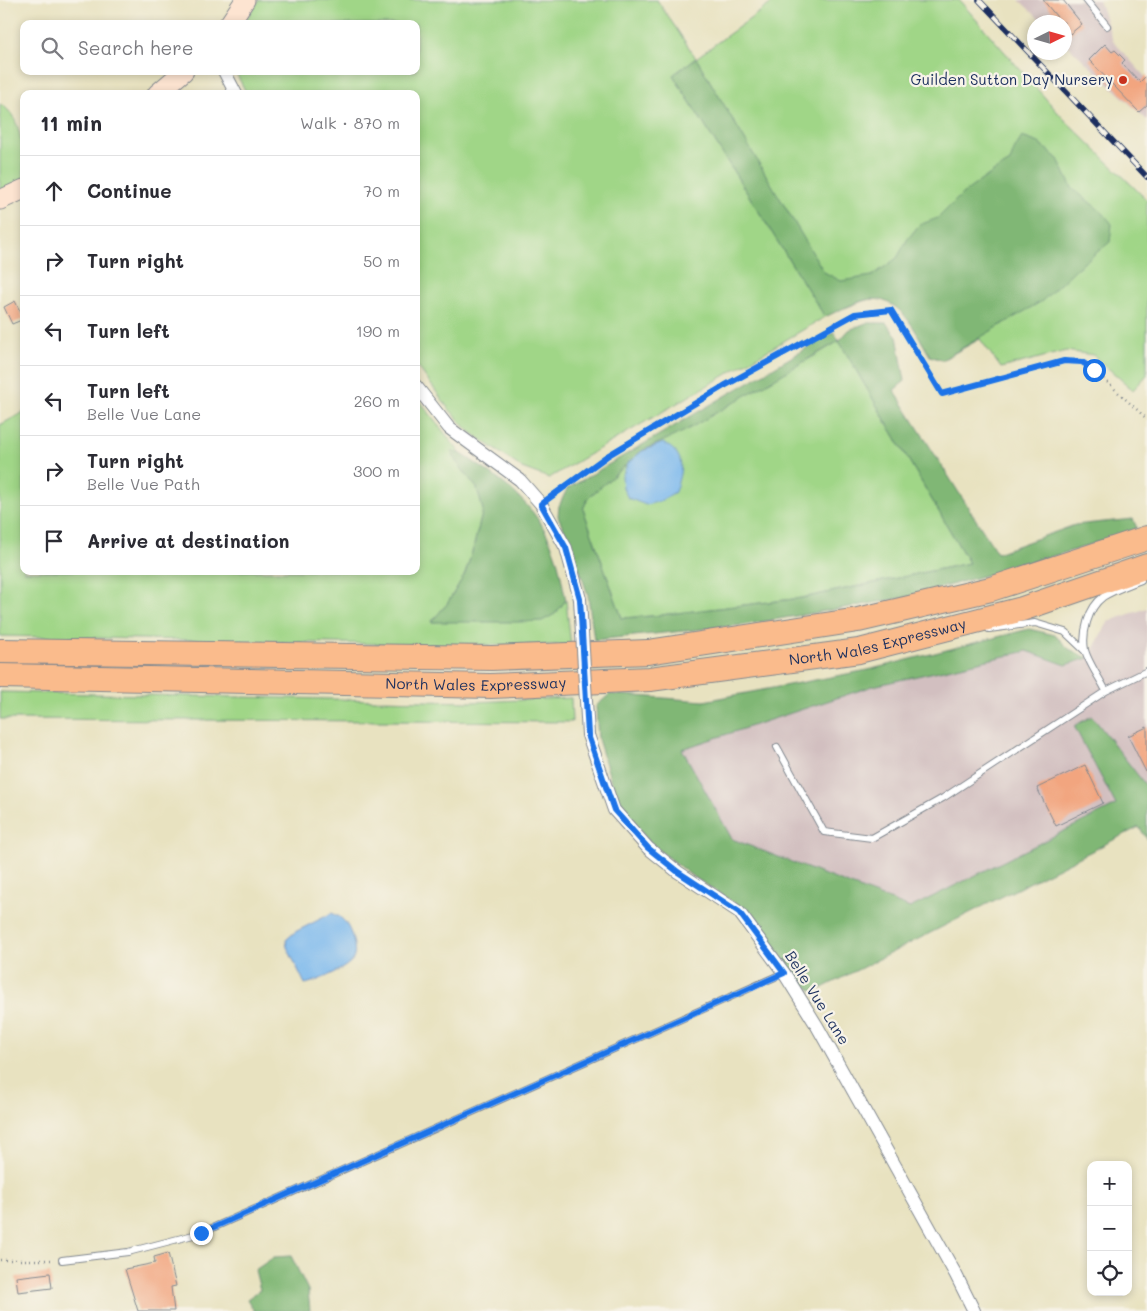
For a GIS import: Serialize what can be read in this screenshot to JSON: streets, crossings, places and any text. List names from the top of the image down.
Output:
{
  "streets": {
    "highway": ["North Wales Expressway"],
    "street": ["Belle Vue Lane"]
  },
  "places": ["Guilden Sutton Day Nursery"],
  "north": "right",
  "page": {
    "search": "Search here",
    "heading": ["11 min", "Walk · 870 m"],
    "list": [
      ["Continue", "70 m"],
      ["Turn right", "50 m"],
      ["Turn left", "190 m"],
      ["Turn left", "Belle Vue Lane", "260 m"],
      ["Turn right", "Belle Vue Path", "300 m"],
      "Arrive at destination"
    ],
    "map_buttons": ["+", "−"]
  }
}
